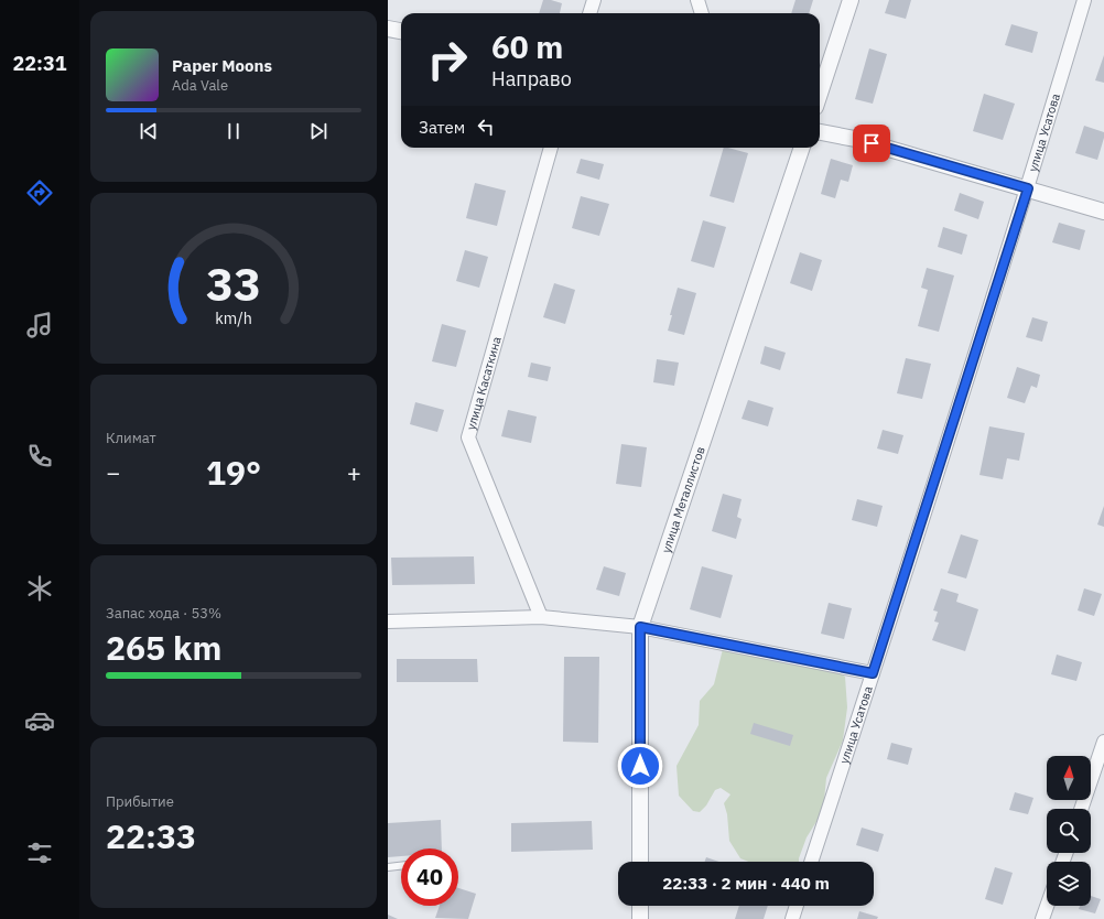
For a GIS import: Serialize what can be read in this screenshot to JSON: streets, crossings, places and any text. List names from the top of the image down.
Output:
{
  "streets": {
    "street": ["улица Усатова", "улица Касаткина", "улица Металлистов"]
  },
  "north": "top",
  "page": {
    "tabs": "22:31",
    "turn": ["60 m", "Направо"],
    "song": ["Paper Moons", "Ada Vale"],
    "then": "Затем",
    "tile": [
      "Климат",
      ["Запас хода · 53%", "265 km"],
      ["Прибытие", "22:33"]
    ],
    "heat": ["−", "19°", "+"],
    "limit": "40",
    "trip": "22:33 · 2 мин · 440 m",
    "gauge": ["33", "km/h"]
  }
}
